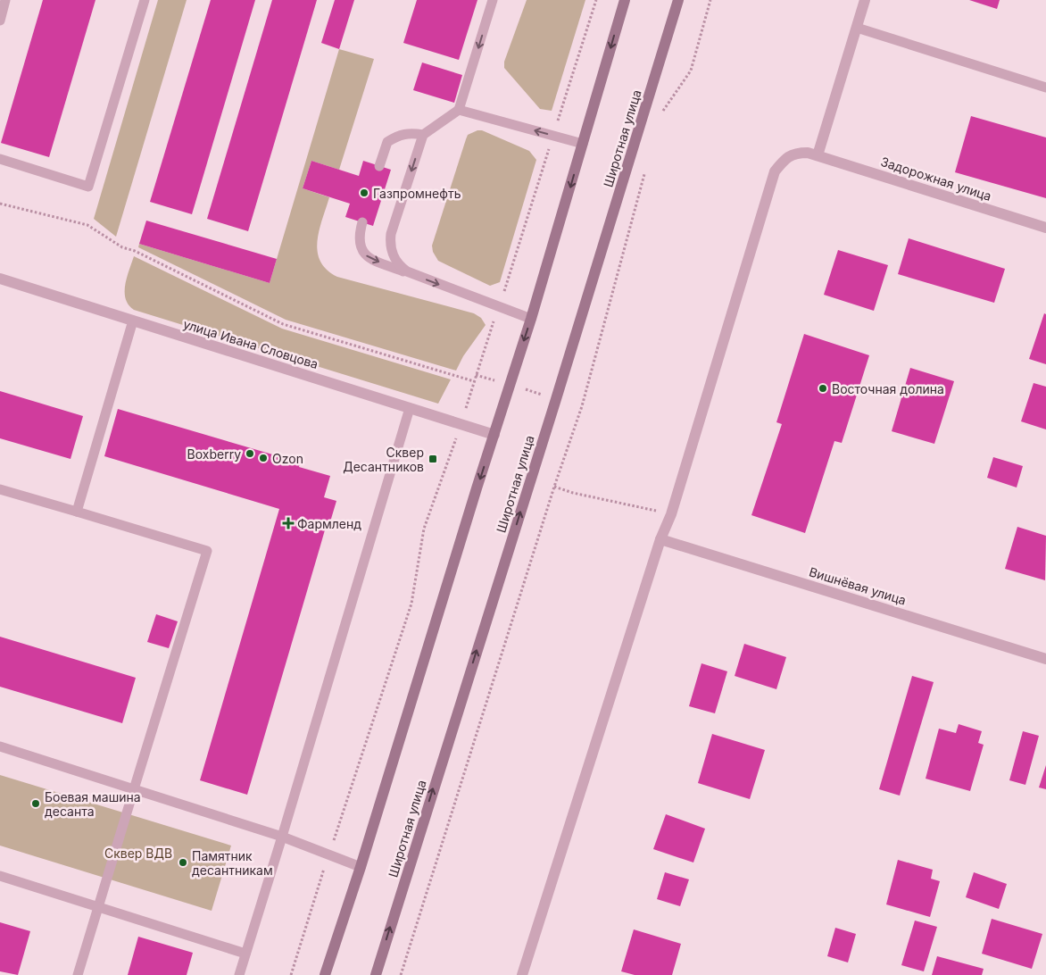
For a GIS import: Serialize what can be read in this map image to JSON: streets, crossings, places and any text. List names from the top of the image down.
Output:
{
  "streets": {
    "main road": ["Широтная улица"],
    "street": ["Задорожная улица", "улица Ивана Словцова", "Вишнёвая улица"]
  },
  "crossings": [
    ["Задорожная улица", "Вишнёвая улица"]
  ],
  "parks": ["Сквер ВДВ"],
  "places": {
    "other": [
      "Газпромнефть",
      "Восточная долина",
      "Boxberry",
      "Ozon",
      "Боевая машина десанта",
      "Памятник десантникам"
    ],
    "transit": ["Сквер Десантников"],
    "health": ["Фармленд"]
  }
}
